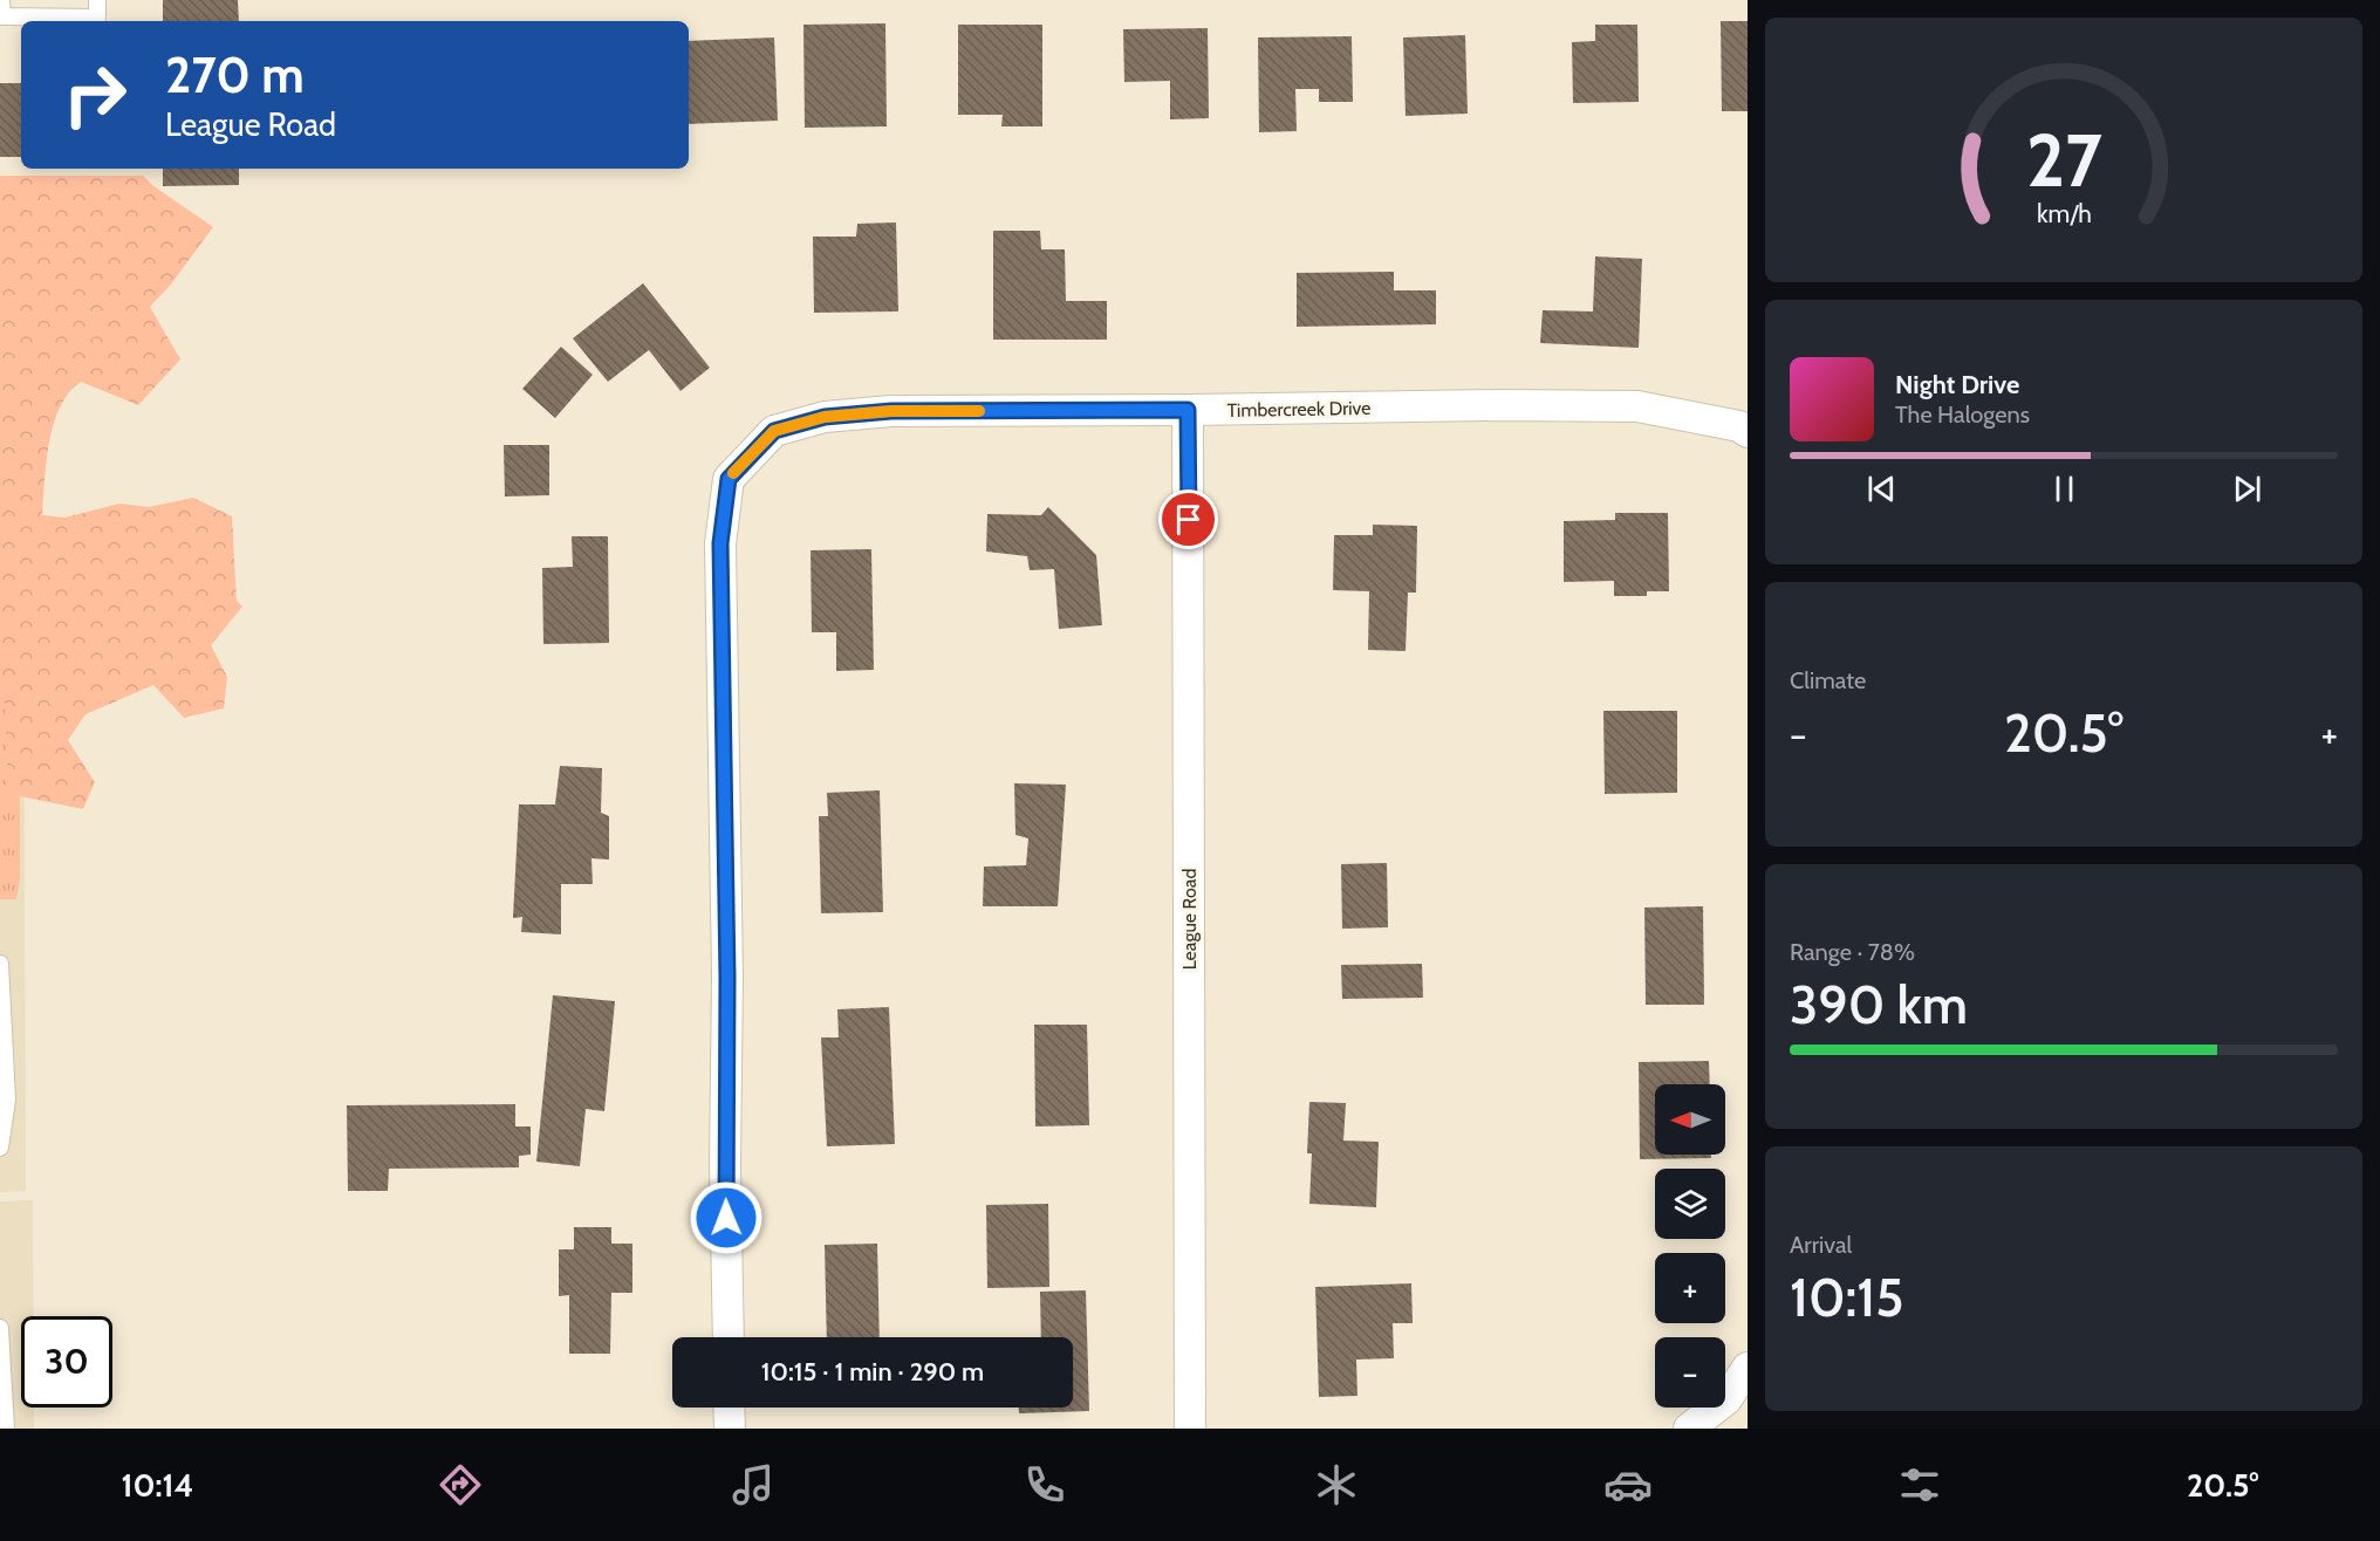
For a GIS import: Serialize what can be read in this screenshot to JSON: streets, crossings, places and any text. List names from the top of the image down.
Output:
{
  "streets": {
    "street": ["Timbercreek Drive", "League Road"]
  },
  "crossings": [
    ["Timbercreek Drive", "League Road"]
  ],
  "north": "left",
  "page": {
    "turn": ["270 m", "League Road"],
    "song": ["Night Drive", "The Halogens"],
    "tile": [
      "Climate",
      ["Range · 78%", "390 km"],
      ["Arrival", "10:15"]
    ],
    "heat": ["−", "20.5°", "+"],
    "map_buttons": ["+", "−"],
    "limit": "30",
    "trip": "10:15 · 1 min · 290 m",
    "tabs": ["10:14", "20.5°"],
    "gauge": ["27", "km/h"]
  }
}
